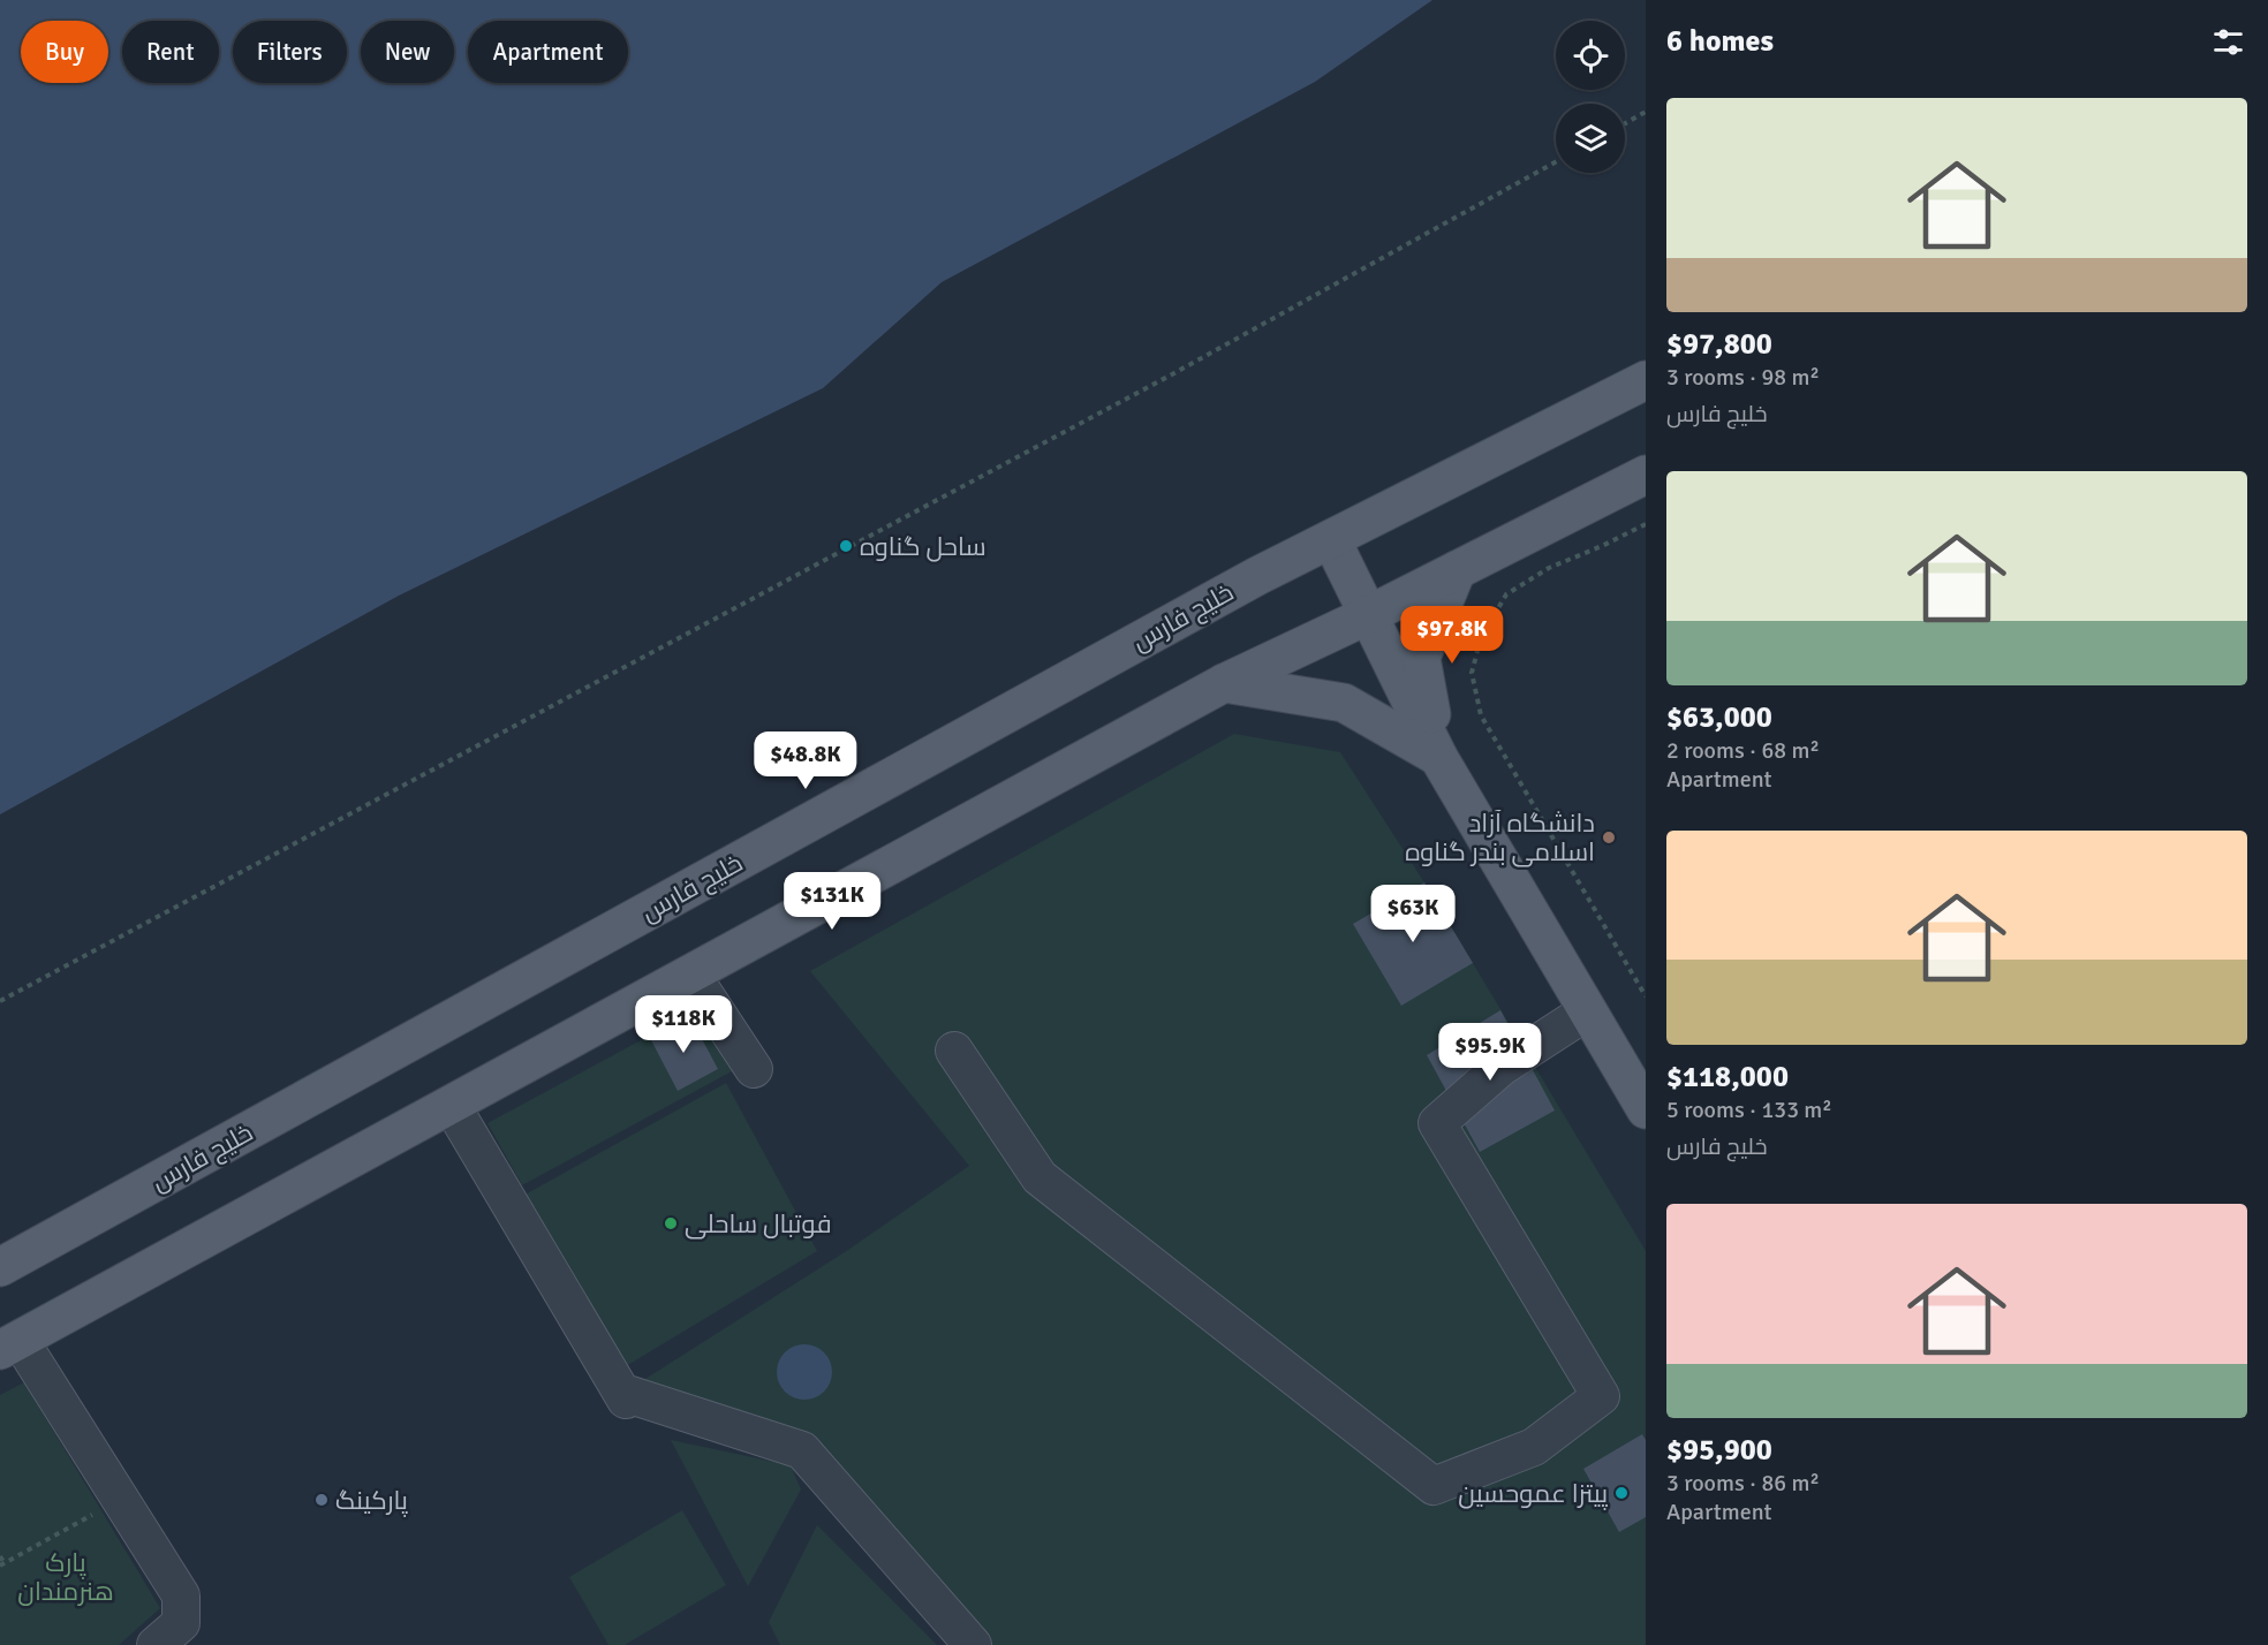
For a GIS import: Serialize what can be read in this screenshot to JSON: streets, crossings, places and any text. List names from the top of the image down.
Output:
{
  "streets": {
    "main road": ["خلیج فارس"]
  },
  "parks": ["پارک هنرمندان"],
  "places": [
    "ساحل گناوه",
    "دانشگاه آزاد اسلامی بندر گناوه",
    "فوتبال ساحلی",
    "پیتزا عموحسین",
    "پارکینگ"
  ],
  "page": {
    "heading": "6 homes",
    "chip": [
      "Buy",
      "Rent",
      "Filters",
      "New",
      "Apartment"
    ],
    "list": [
      {
        "name": "$97,800",
        "note": "3 rooms · 98 m² · خلیج فارس"
      },
      {
        "name": "$63,000",
        "note": "2 rooms · 68 m² · Apartment"
      },
      {
        "name": "$118,000",
        "note": "5 rooms · 133 m² · خلیج فارس"
      },
      {
        "name": "$95,900",
        "note": "3 rooms · 86 m² · Apartment"
      }
    ],
    "price": [
      "$97.8K",
      "$48.8K",
      "$131K",
      "$63K",
      "$118K",
      "$95.9K"
    ]
  }
}
